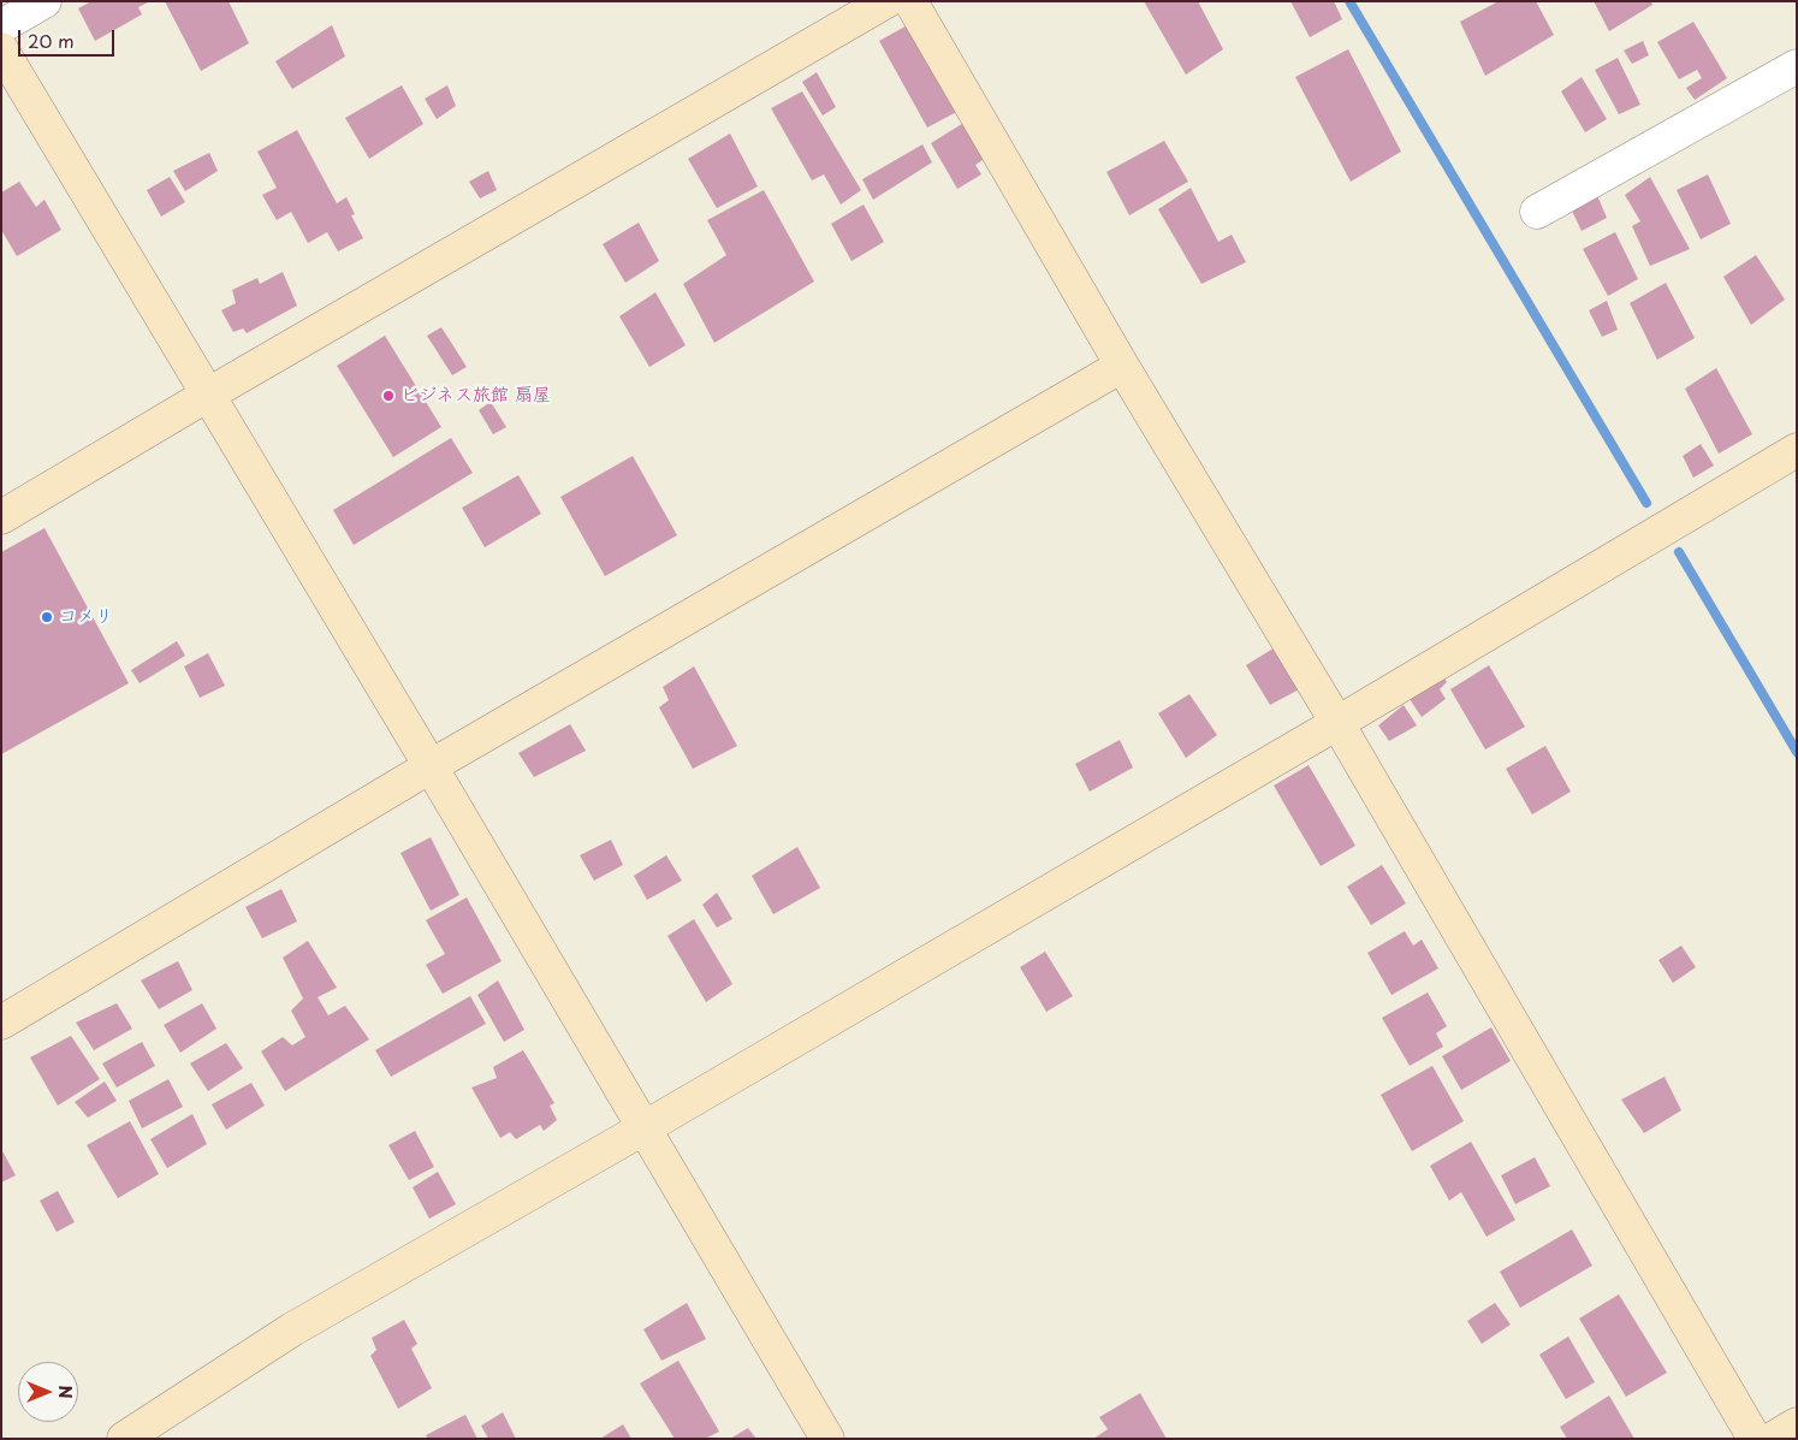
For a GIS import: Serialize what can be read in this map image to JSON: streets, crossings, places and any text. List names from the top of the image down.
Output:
{
  "places": ["ビジネス旅館 扇屋", "コメリ"],
  "scale_bar": "20 m",
  "north": "right"
}
